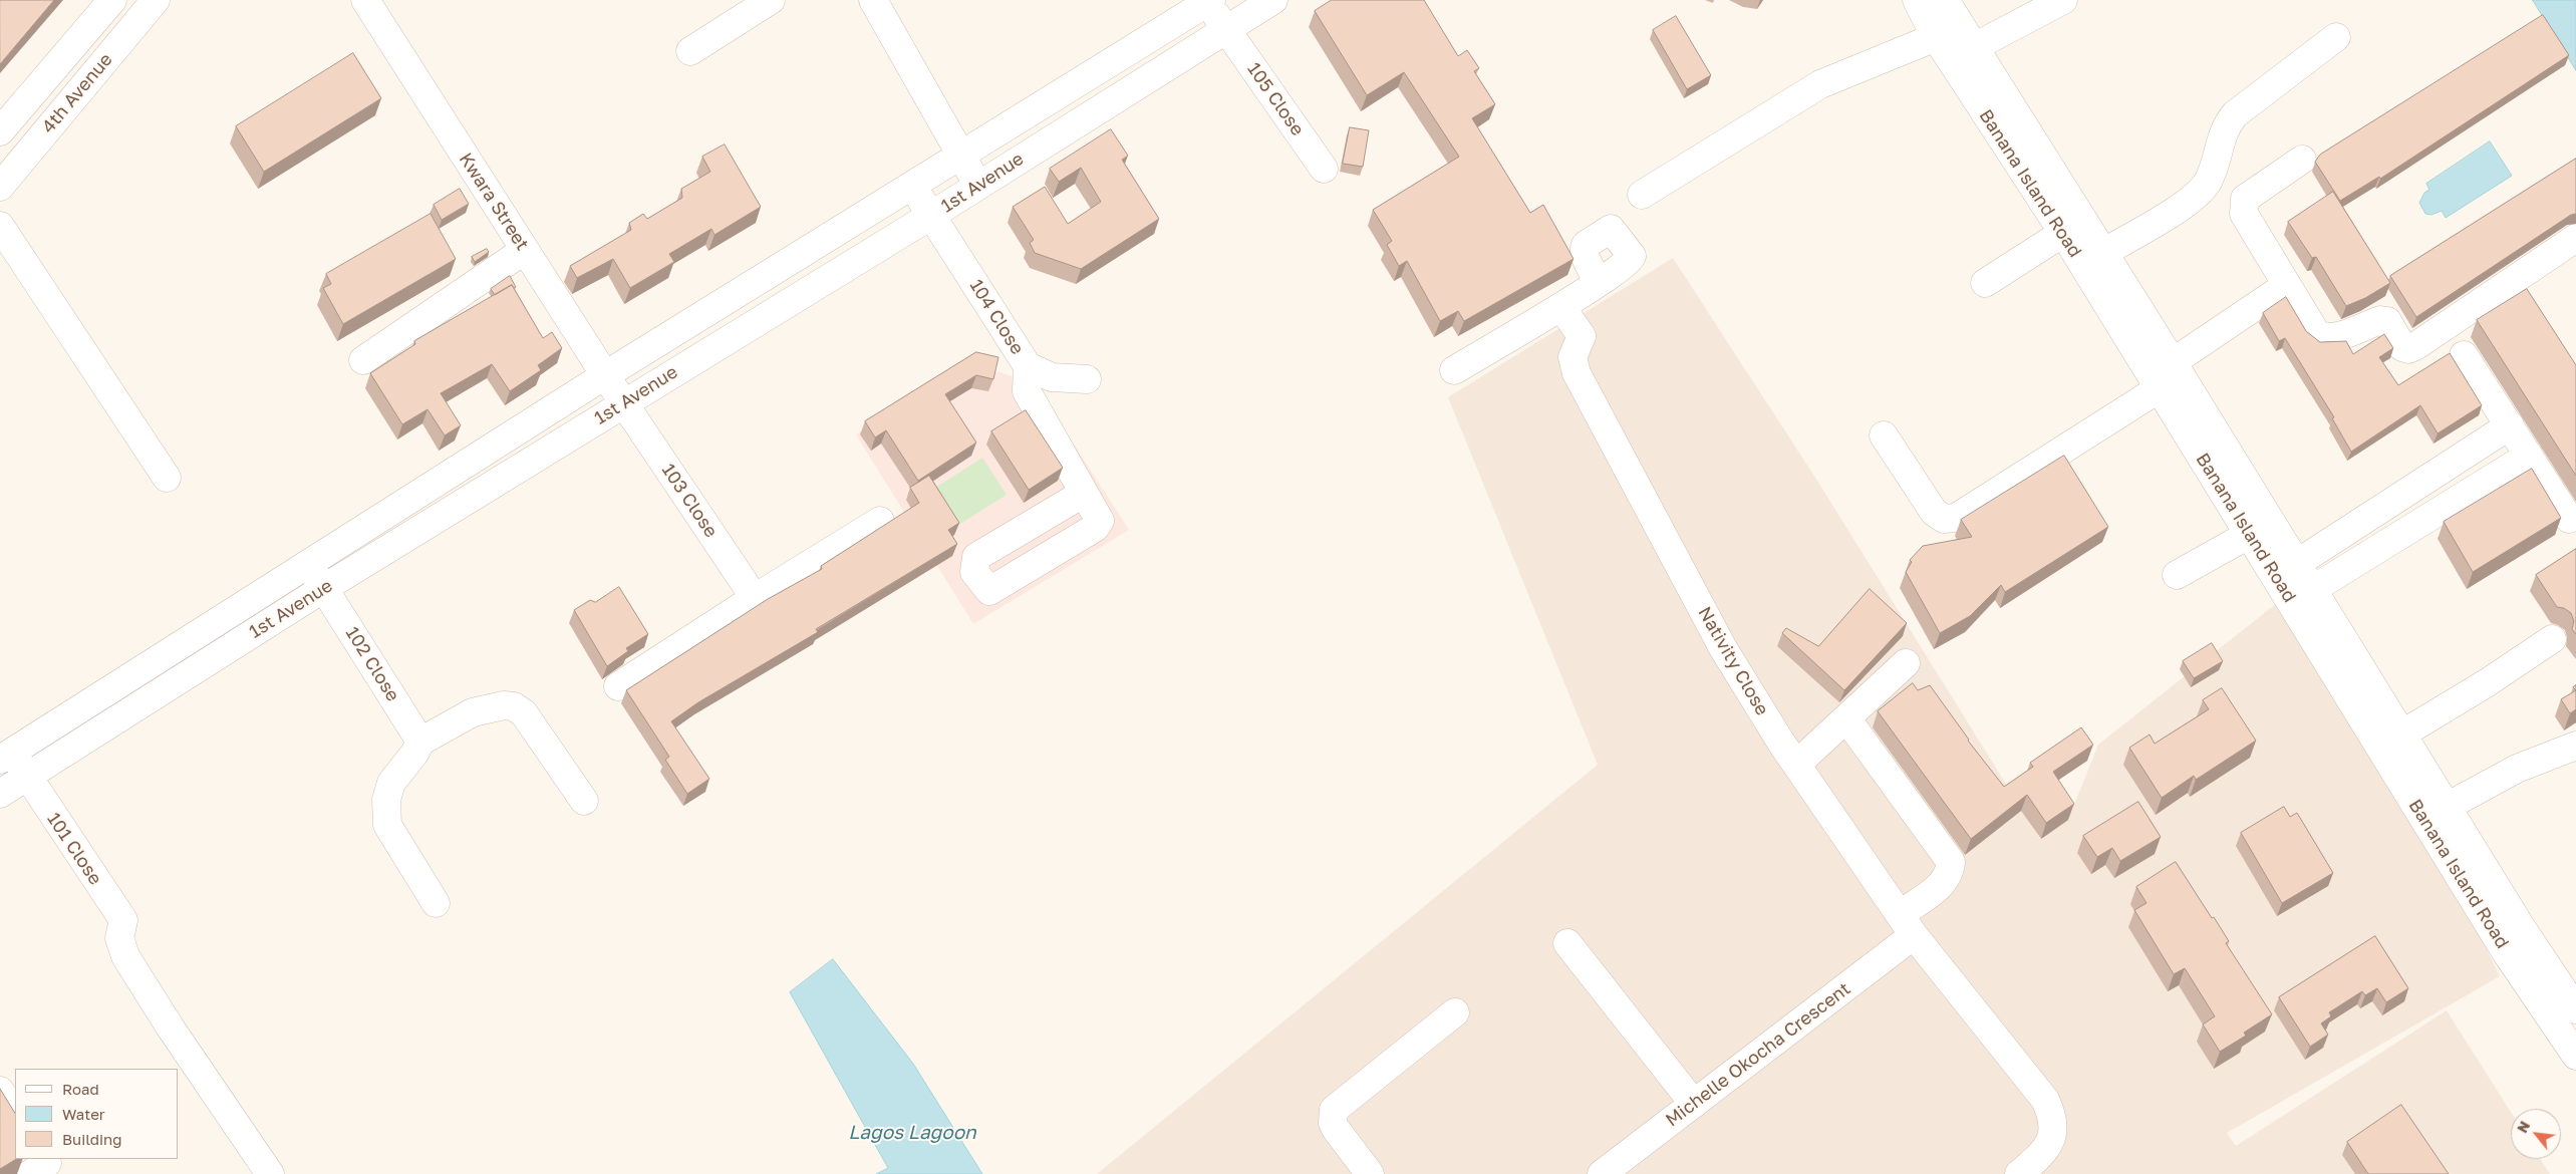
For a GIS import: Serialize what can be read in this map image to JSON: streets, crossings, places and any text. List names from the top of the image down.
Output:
{
  "streets": {
    "street": [
      "4th Avenue",
      "105 Close",
      "1st Avenue",
      "Banana Island Road",
      "Kwara Street",
      "104 Close",
      "103 Close",
      "Nativity Close",
      "102 Close",
      "101 Close",
      "Michelle Okocha Crescent"
    ]
  },
  "crossings": [
    ["105 Close", "1st Avenue"],
    ["1st Avenue", "Kwara Street"],
    ["1st Avenue", "104 Close"],
    ["1st Avenue", "103 Close"],
    ["1st Avenue", "102 Close"],
    ["1st Avenue", "101 Close"],
    ["Kwara Street", "103 Close"],
    ["Nativity Close", "Michelle Okocha Crescent"]
  ],
  "water": ["Lagos Lagoon"],
  "legend": ["Road", "Water", "Building"],
  "north": "top left"
}
